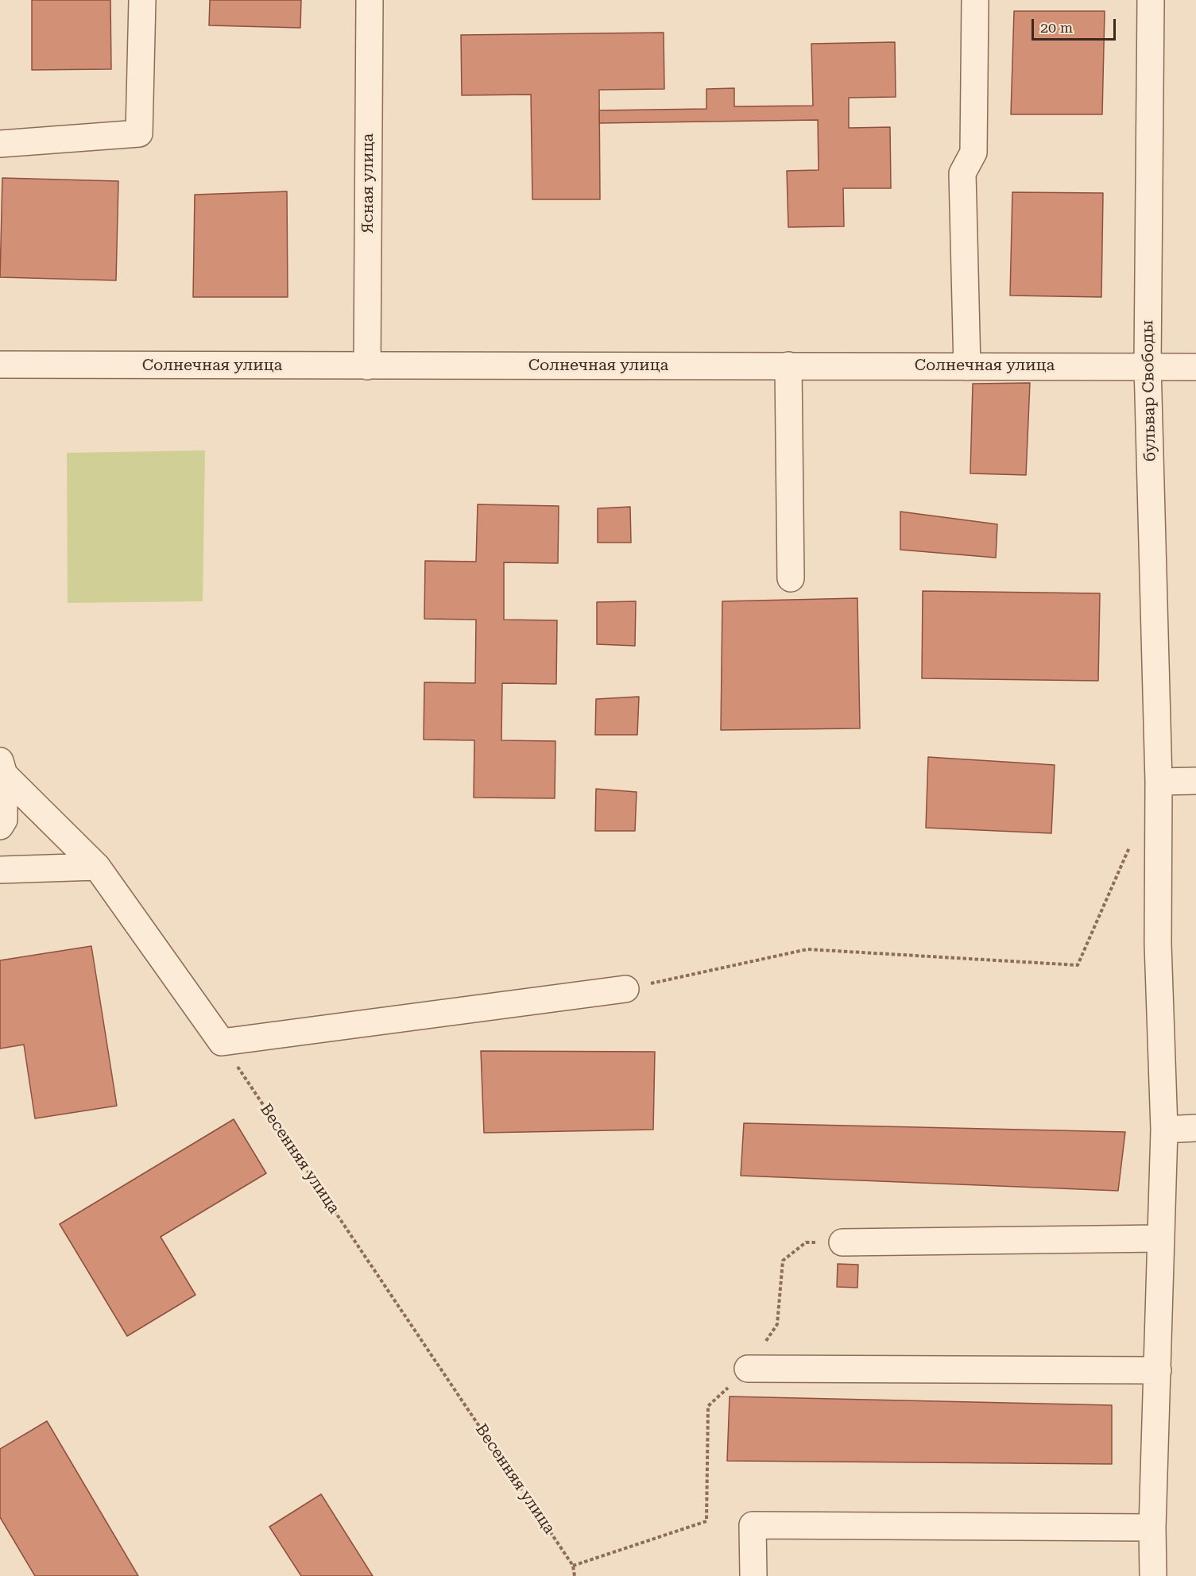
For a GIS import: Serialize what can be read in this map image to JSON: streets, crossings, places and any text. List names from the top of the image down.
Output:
{
  "streets": {
    "street": ["Ясная улица", "Солнечная улица", "бульвар Свободы"],
    "path": ["Весенняя улица"]
  },
  "crossings": [
    ["Ясная улица", "Солнечная улица"],
    ["Солнечная улица", "бульвар Свободы"]
  ],
  "scale_bar": "20 m"
}
